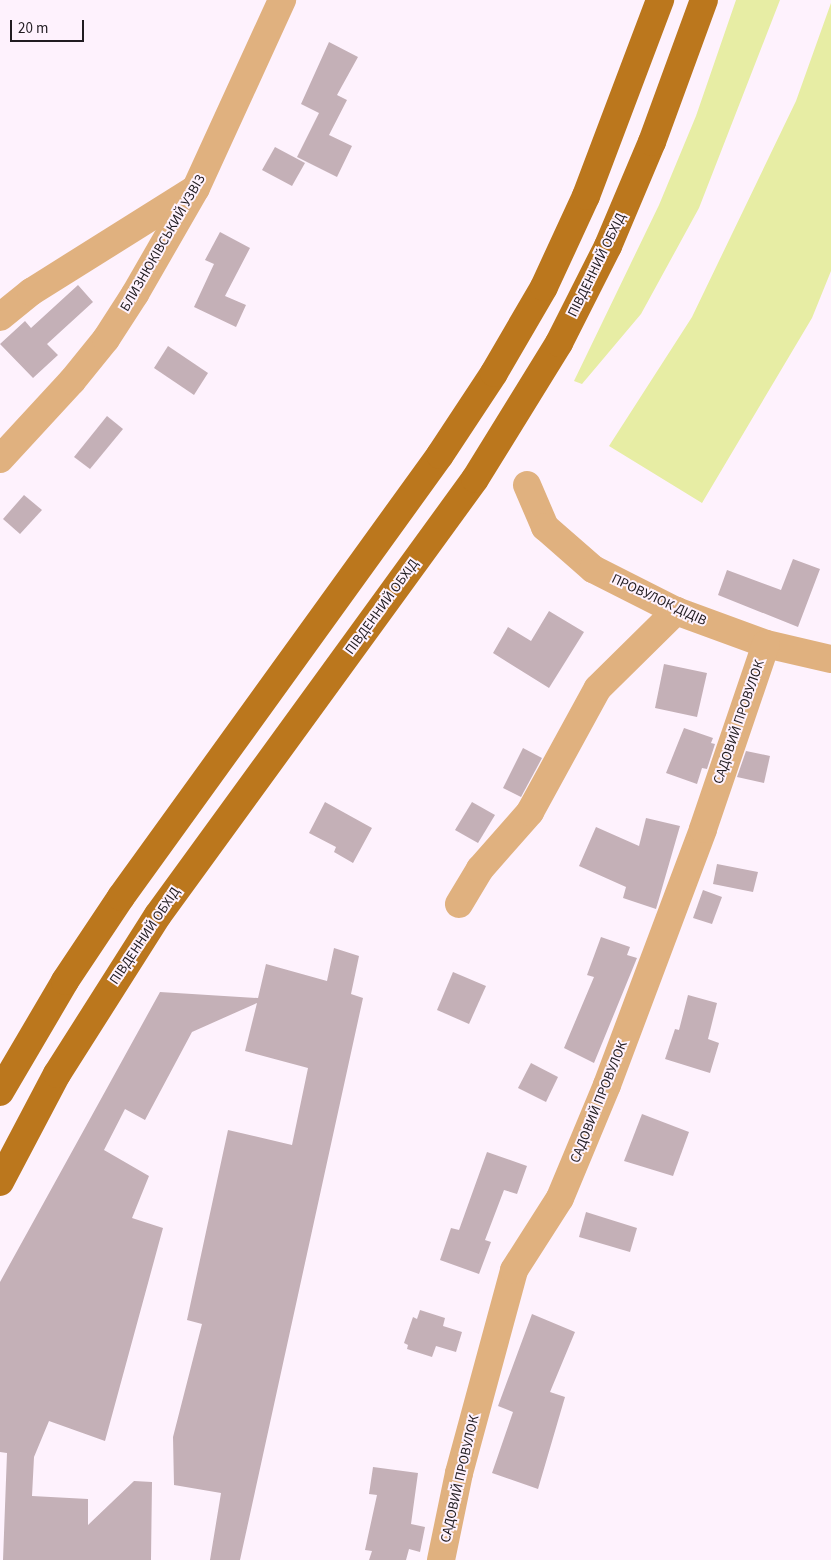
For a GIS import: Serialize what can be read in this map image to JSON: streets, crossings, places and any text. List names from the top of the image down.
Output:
{
  "streets": {
    "main road": ["ПІВДЕННИЙ ОБХІД"],
    "street": ["БЛИЗНЮКІВСЬКИЙ УЗВІЗ", "ПРОВУЛОК ДІДІВ", "САДОВИЙ ПРОВУЛОК"]
  },
  "crossings": [
    ["ПРОВУЛОК ДІДІВ", "САДОВИЙ ПРОВУЛОК"]
  ],
  "scale_bar": "20 m"
}
